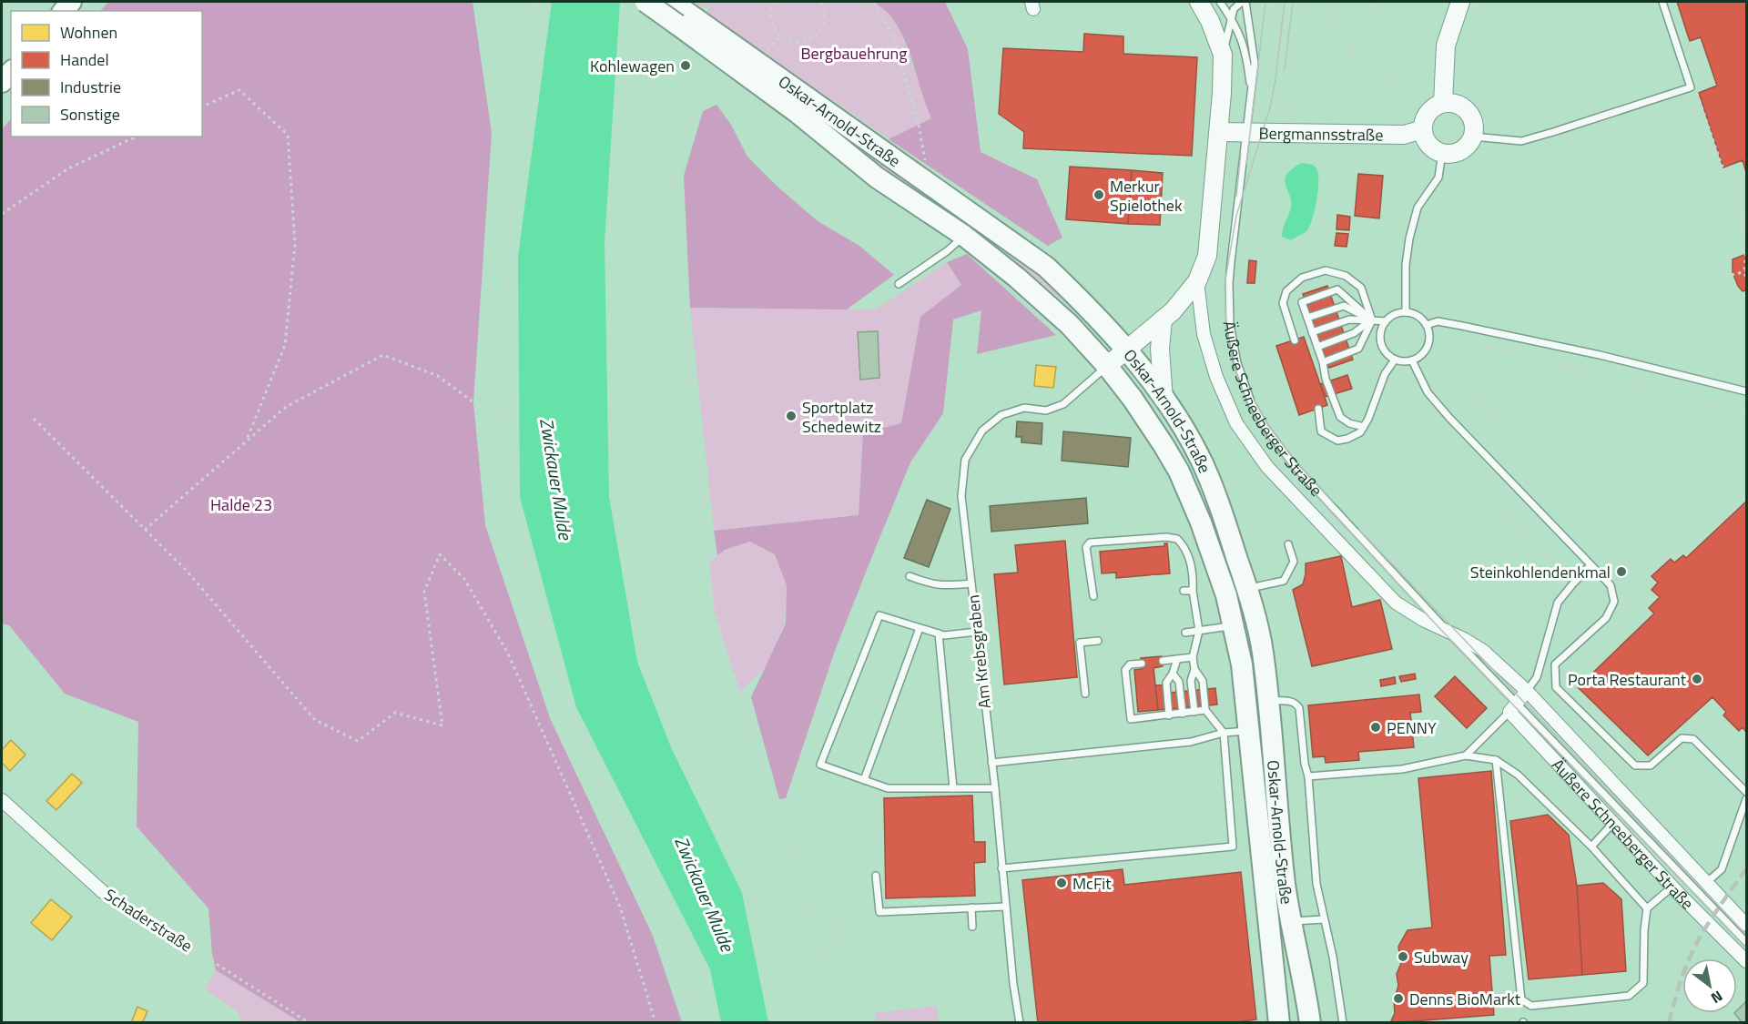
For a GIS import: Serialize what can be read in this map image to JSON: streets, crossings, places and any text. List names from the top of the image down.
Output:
{
  "streets": {
    "main road": ["Oskar-Arnold-Straße", "Bergmannsstraße", "Äußere Schneeberger Straße"],
    "street": ["Schaderstraße"],
    "lane": ["Am Krebsgraben"]
  },
  "crossings": [
    ["Oskar-Arnold-Straße", "Äußere Schneeberger Straße"],
    ["Oskar-Arnold-Straße", "Am Krebsgraben"],
    ["Bergmannsstraße", "Äußere Schneeberger Straße"],
    ["Äußere Schneeberger Straße", "Am Krebsgraben"]
  ],
  "water": ["Zwickauer Mulde"],
  "parks": ["Bergbauehrung", "Halde 23"],
  "places": [
    "Kohlewagen",
    "Merkur Spielothek",
    "Sportplatz Schedewitz",
    "Steinkohlendenkmal",
    "Porta Restaurant",
    "PENNY",
    "McFit",
    "Subway",
    "Denns BioMarkt"
  ],
  "legend": [
    "Wohnen",
    "Handel",
    "Industrie",
    "Sonstige"
  ],
  "north": "bottom right"
}
